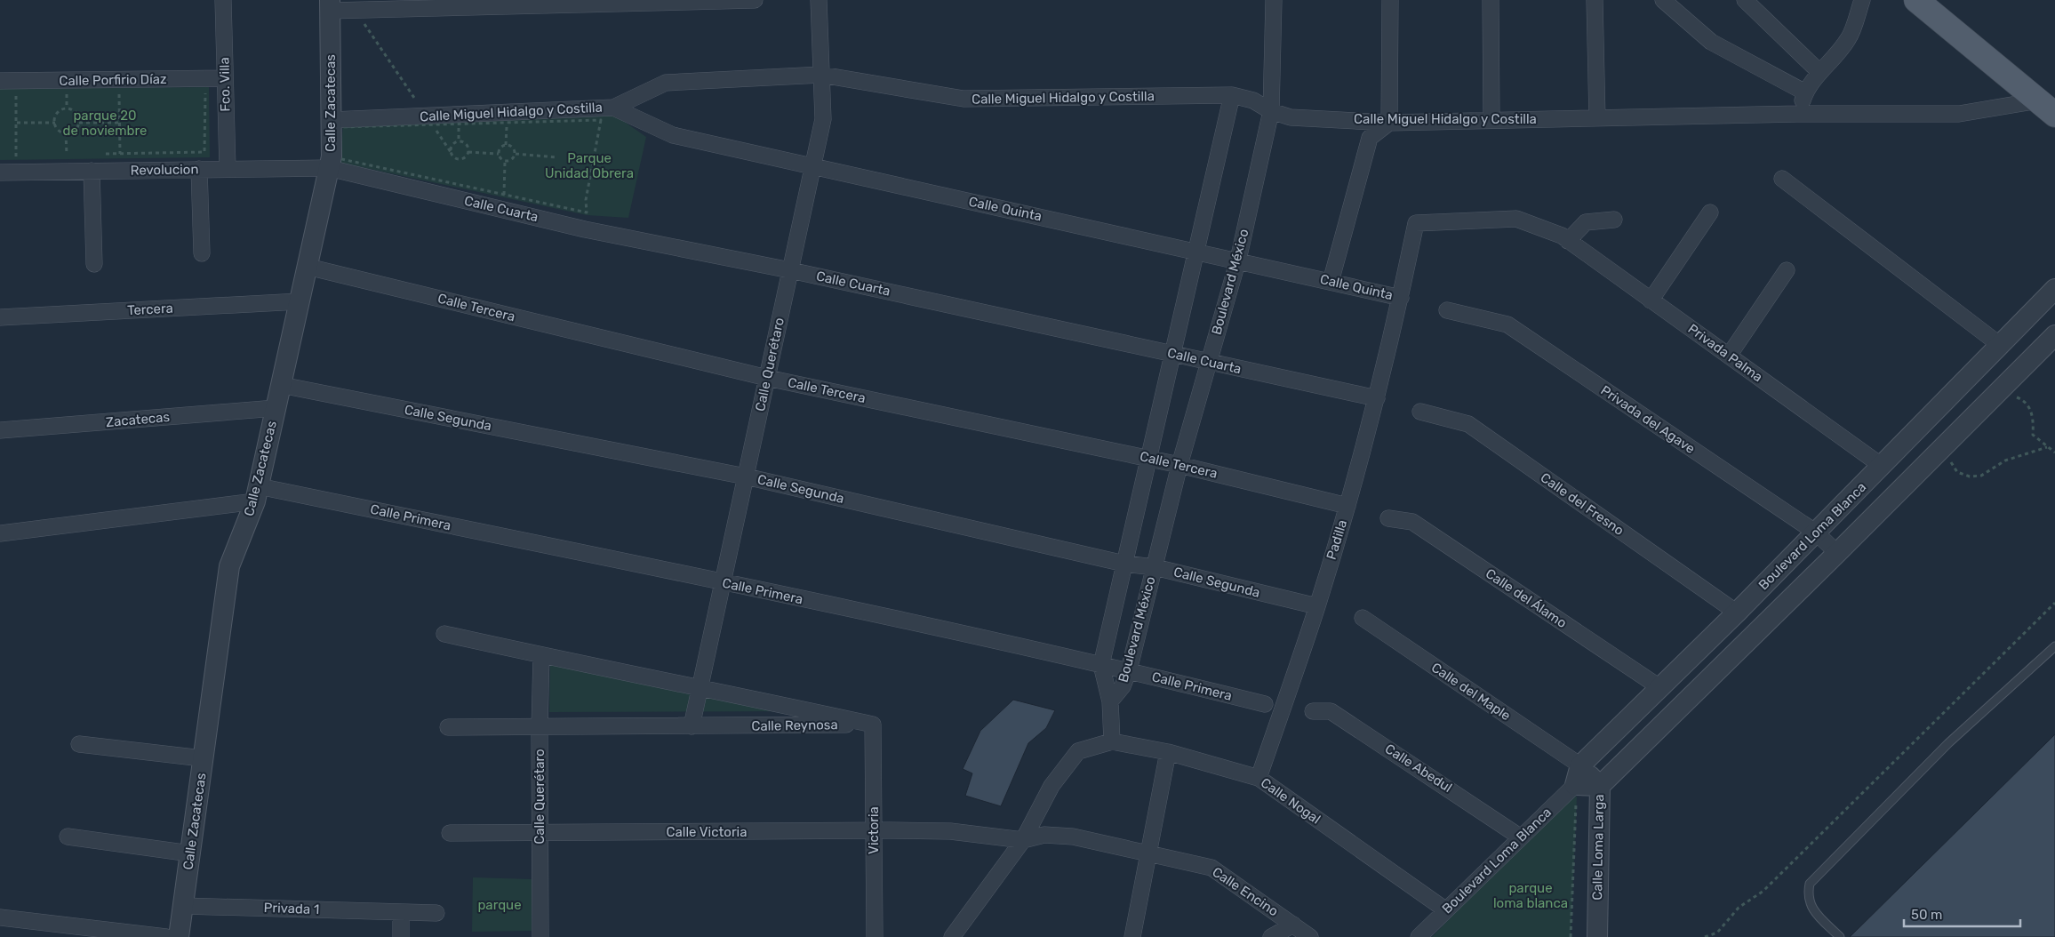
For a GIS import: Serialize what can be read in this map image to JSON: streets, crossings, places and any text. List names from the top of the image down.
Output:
{
  "streets": {
    "street": [
      "Calle Porfirio Díaz",
      "Fco. Villa",
      "Calle Miguel Hidalgo y Costilla",
      "Calle Zacatecas",
      "Revolucion",
      "Calle Cuarta",
      "Calle Quinta",
      "Boulevard México",
      "Calle Tercera",
      "Tercera",
      "Privada Palma",
      "Calle Querétaro",
      "Calle Segunda",
      "Zacatecas",
      "Privada del Agave",
      "Calle del Fresno",
      "Calle Primera",
      "Boulevard Loma Blanca",
      "Padilla",
      "Calle del Álamo",
      "Calle del Maple",
      "Calle Reynosa",
      "Calle Abedul",
      "Calle Nogal",
      "Victoria",
      "Calle Victoria",
      "Calle Loma Larga",
      "Calle Encino",
      "Privada 1"
    ]
  },
  "crossings": [
    ["Calle Porfirio Díaz", "Fco. Villa"],
    ["Fco. Villa", "Revolucion"],
    ["Calle Miguel Hidalgo y Costilla", "Calle Zacatecas"],
    ["Calle Miguel Hidalgo y Costilla", "Calle Quinta"],
    ["Calle Miguel Hidalgo y Costilla", "Boulevard México"],
    ["Calle Miguel Hidalgo y Costilla", "Calle Querétaro"],
    ["Calle Zacatecas", "Revolucion"],
    ["Calle Zacatecas", "Calle Cuarta"],
    ["Calle Zacatecas", "Calle Tercera"],
    ["Calle Zacatecas", "Tercera"],
    ["Calle Zacatecas", "Calle Segunda"],
    ["Calle Zacatecas", "Zacatecas"],
    ["Calle Zacatecas", "Calle Primera"],
    ["Calle Zacatecas", "Privada 1"],
    ["Revolucion", "Calle Cuarta"],
    ["Calle Cuarta", "Boulevard México"],
    ["Calle Cuarta", "Calle Querétaro"],
    ["Calle Cuarta", "Padilla"],
    ["Calle Quinta", "Boulevard México"],
    ["Calle Quinta", "Privada Palma"],
    ["Calle Quinta", "Calle Querétaro"],
    ["Calle Quinta", "Padilla"],
    ["Boulevard México", "Calle Tercera"],
    ["Boulevard México", "Calle Segunda"],
    ["Boulevard México", "Calle Primera"],
    ["Calle Tercera", "Calle Querétaro"],
    ["Calle Tercera", "Padilla"],
    ["Privada Palma", "Boulevard Loma Blanca"],
    ["Privada Palma", "Padilla"],
    ["Calle Querétaro", "Calle Segunda"],
    ["Calle Querétaro", "Calle Primera"],
    ["Calle Querétaro", "Calle Reynosa"],
    ["Calle Querétaro", "Calle Victoria"],
    ["Calle Segunda", "Padilla"],
    ["Privada del Agave", "Boulevard Loma Blanca"],
    ["Calle del Fresno", "Boulevard Loma Blanca"],
    ["Boulevard Loma Blanca", "Calle del Álamo"],
    ["Boulevard Loma Blanca", "Calle del Maple"],
    ["Boulevard Loma Blanca", "Calle Abedul"],
    ["Boulevard Loma Blanca", "Calle Nogal"],
    ["Boulevard Loma Blanca", "Calle Loma Larga"],
    ["Padilla", "Calle Nogal"],
    ["Calle del Maple", "Calle Loma Larga"],
    ["Calle Reynosa", "Victoria"],
    ["Victoria", "Calle Victoria"],
    ["Calle Victoria", "Calle Encino"]
  ],
  "parks": [
    "parque 20 de noviembre",
    "Parque Unidad Obrera",
    "parque loma blanca",
    "parque"
  ],
  "scale_bar": "50 m"
}
